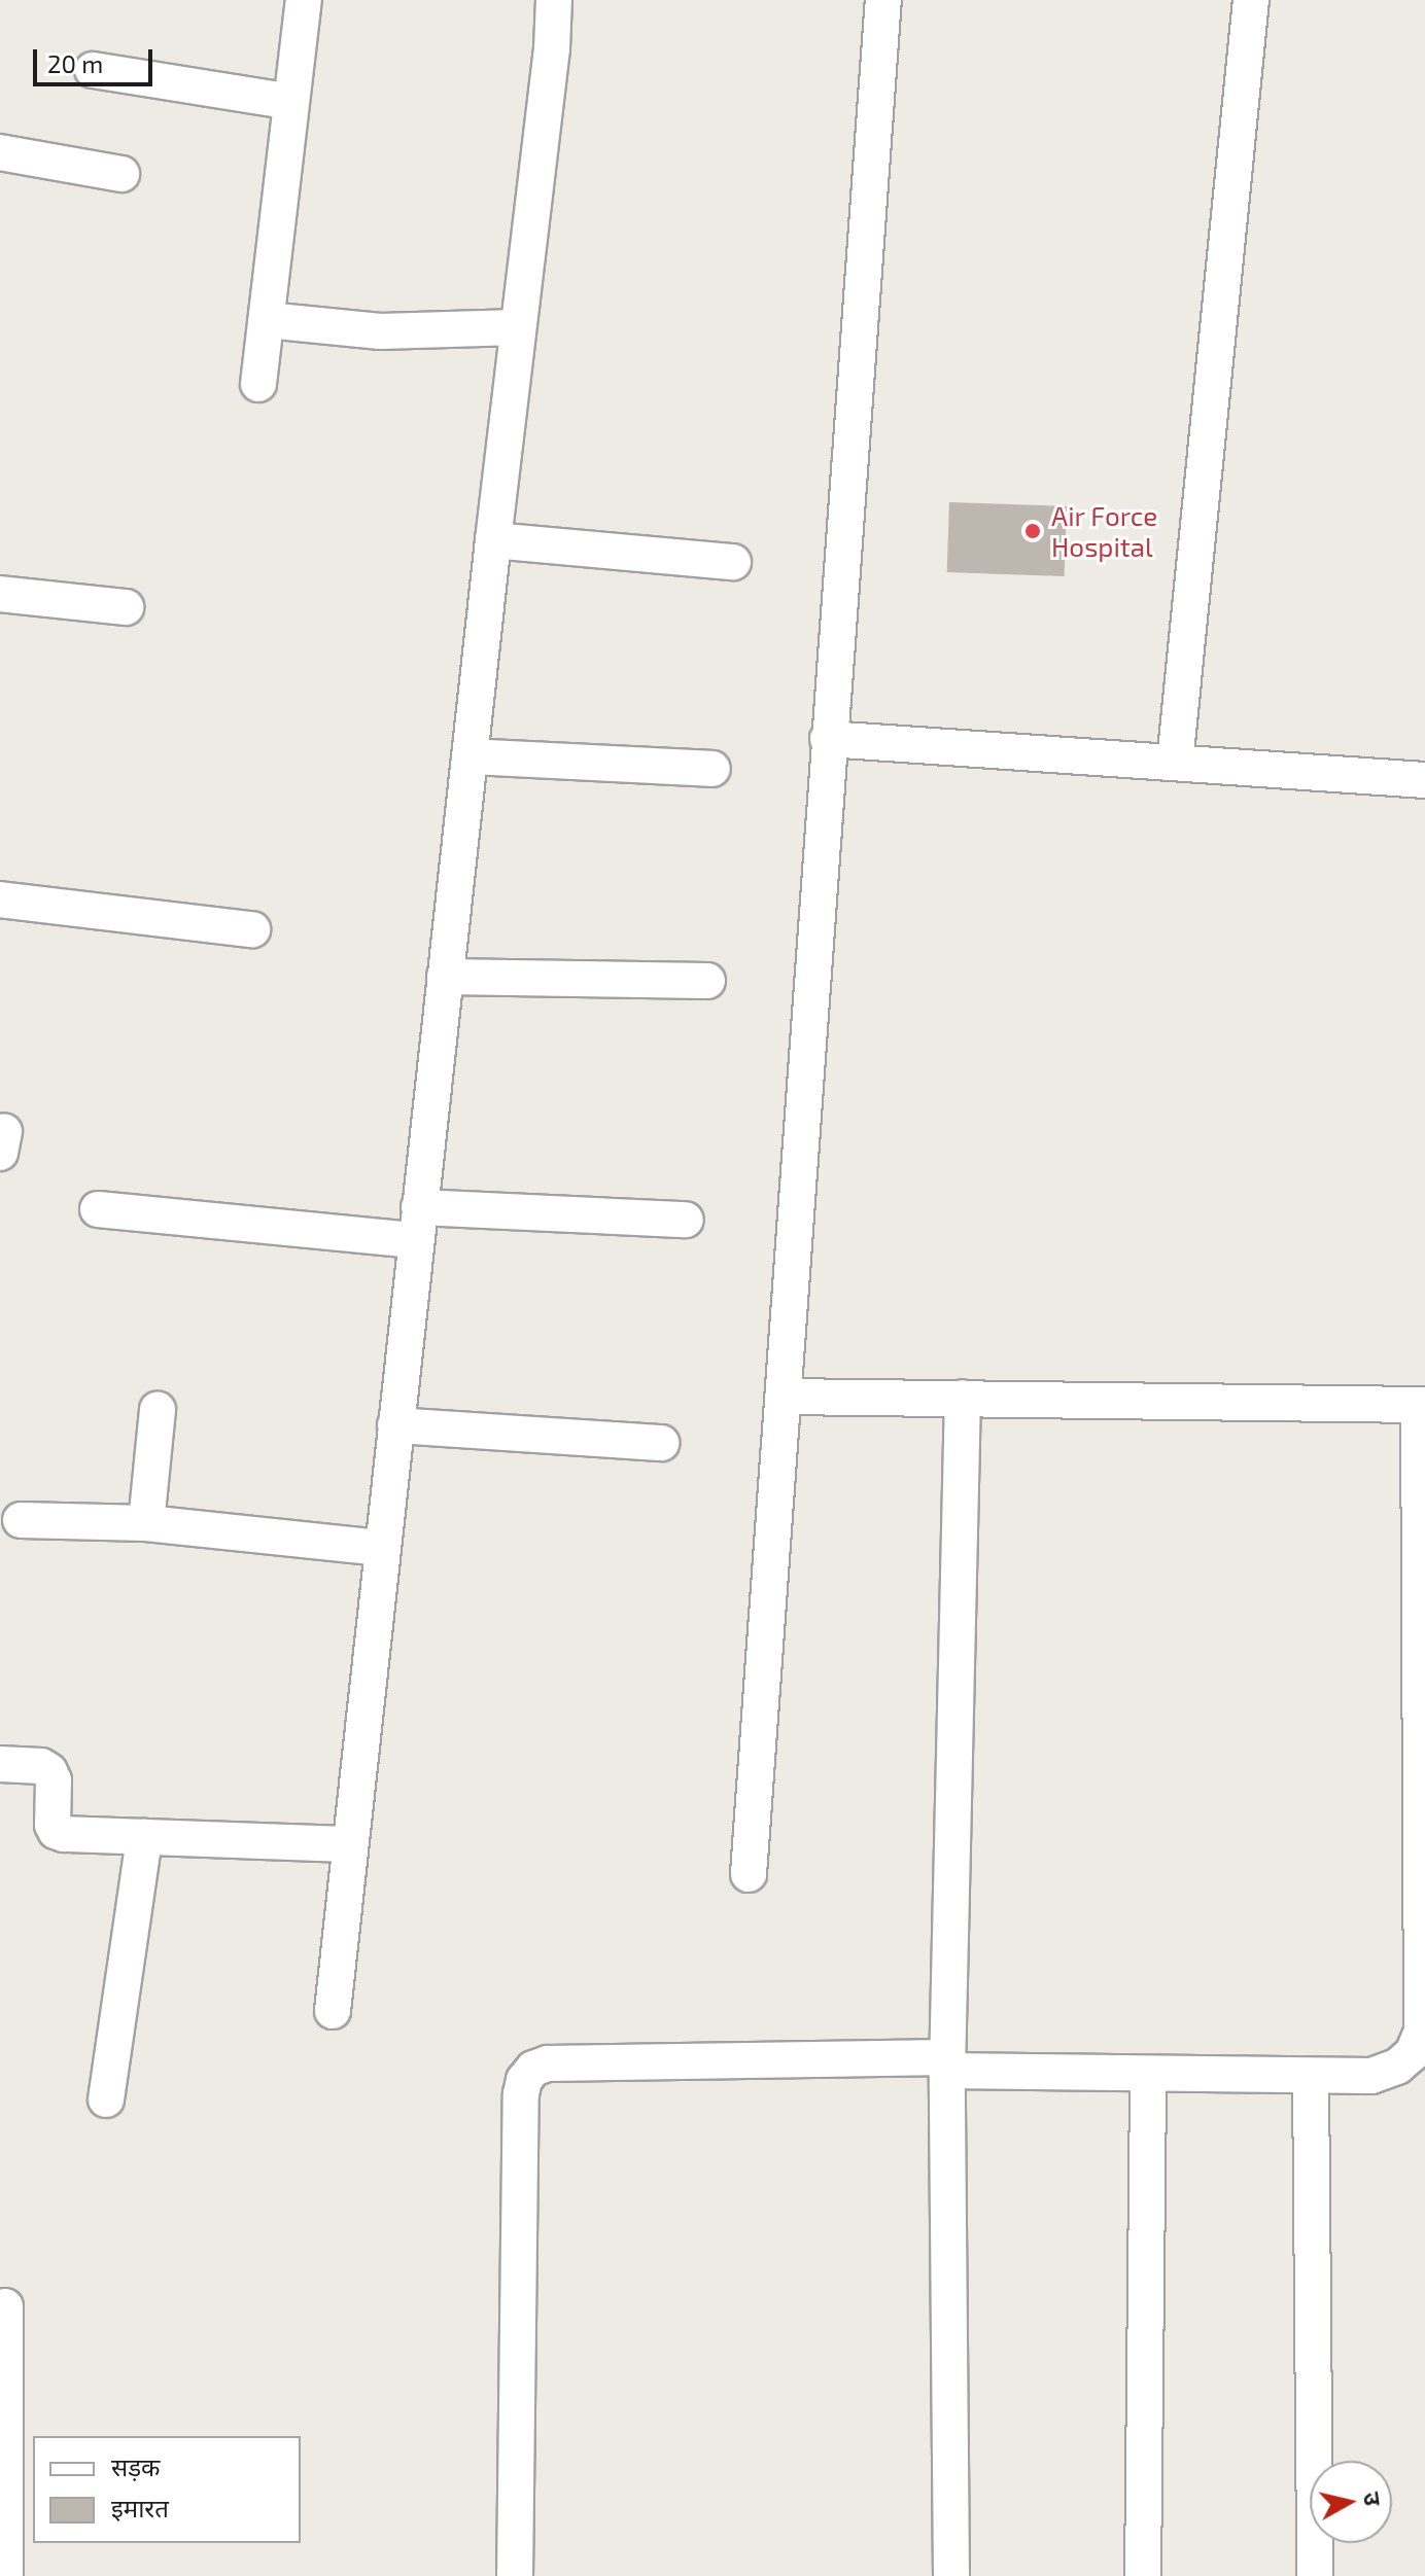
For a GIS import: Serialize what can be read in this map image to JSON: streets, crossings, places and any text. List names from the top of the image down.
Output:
{
  "places": ["Air Force Hospital"],
  "legend": ["सड़क", "इमारत"],
  "scale_bar": "20 m",
  "north": "right"
}
